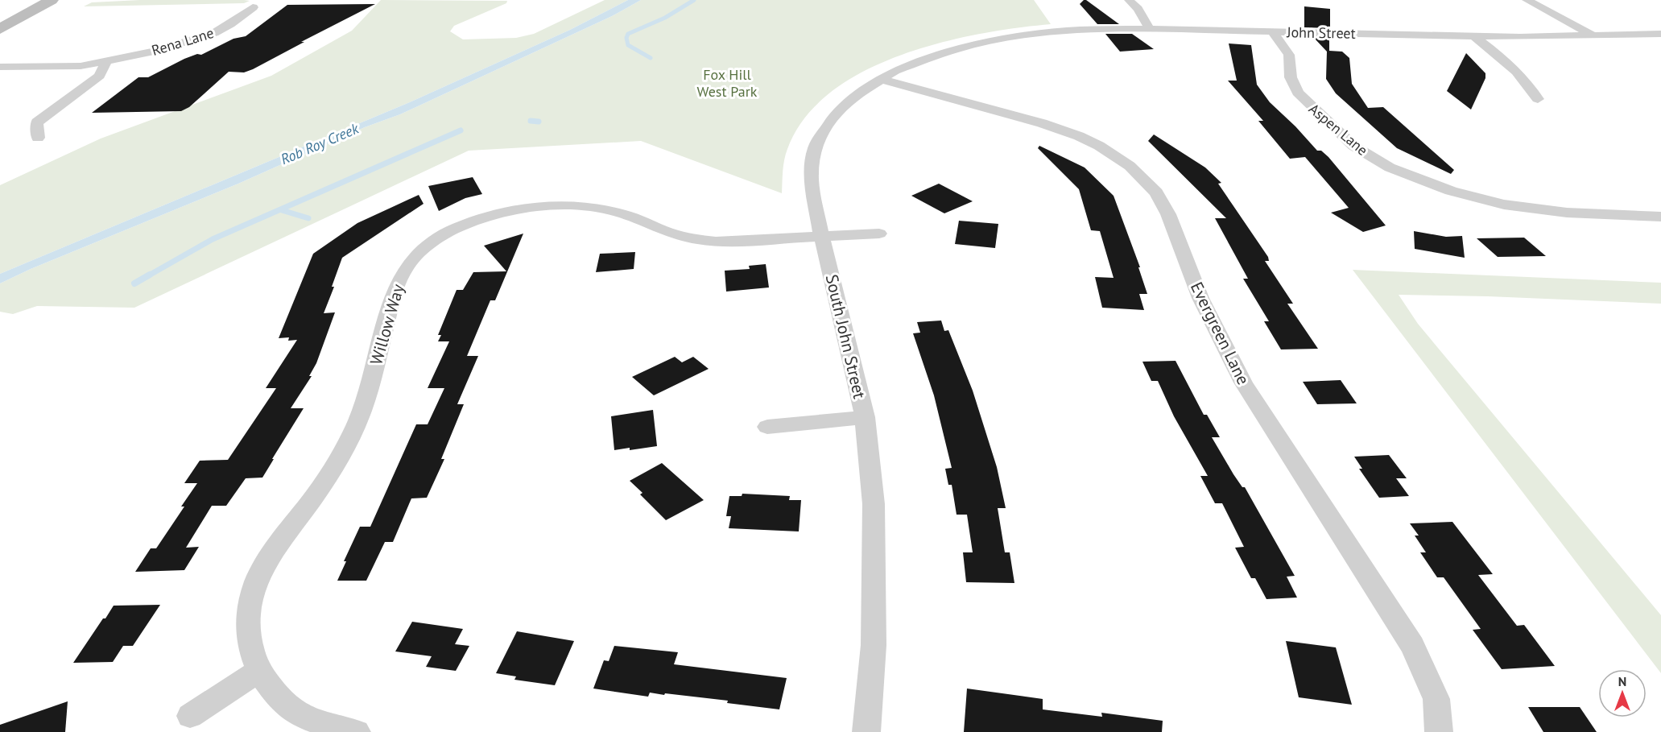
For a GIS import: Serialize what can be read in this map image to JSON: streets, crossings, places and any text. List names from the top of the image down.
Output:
{
  "streets": {
    "street": [
      "John Street",
      "Rena Lane",
      "Aspen Lane",
      "Willow Way",
      "Evergreen Lane",
      "South John Street"
    ]
  },
  "crossings": [
    ["John Street", "Aspen Lane"],
    ["John Street", "South John Street"],
    ["Willow Way", "South John Street"],
    ["Evergreen Lane", "South John Street"]
  ],
  "water": ["Rob Roy Creek"],
  "parks": ["Fox Hill West Park"],
  "north": "top"
}
